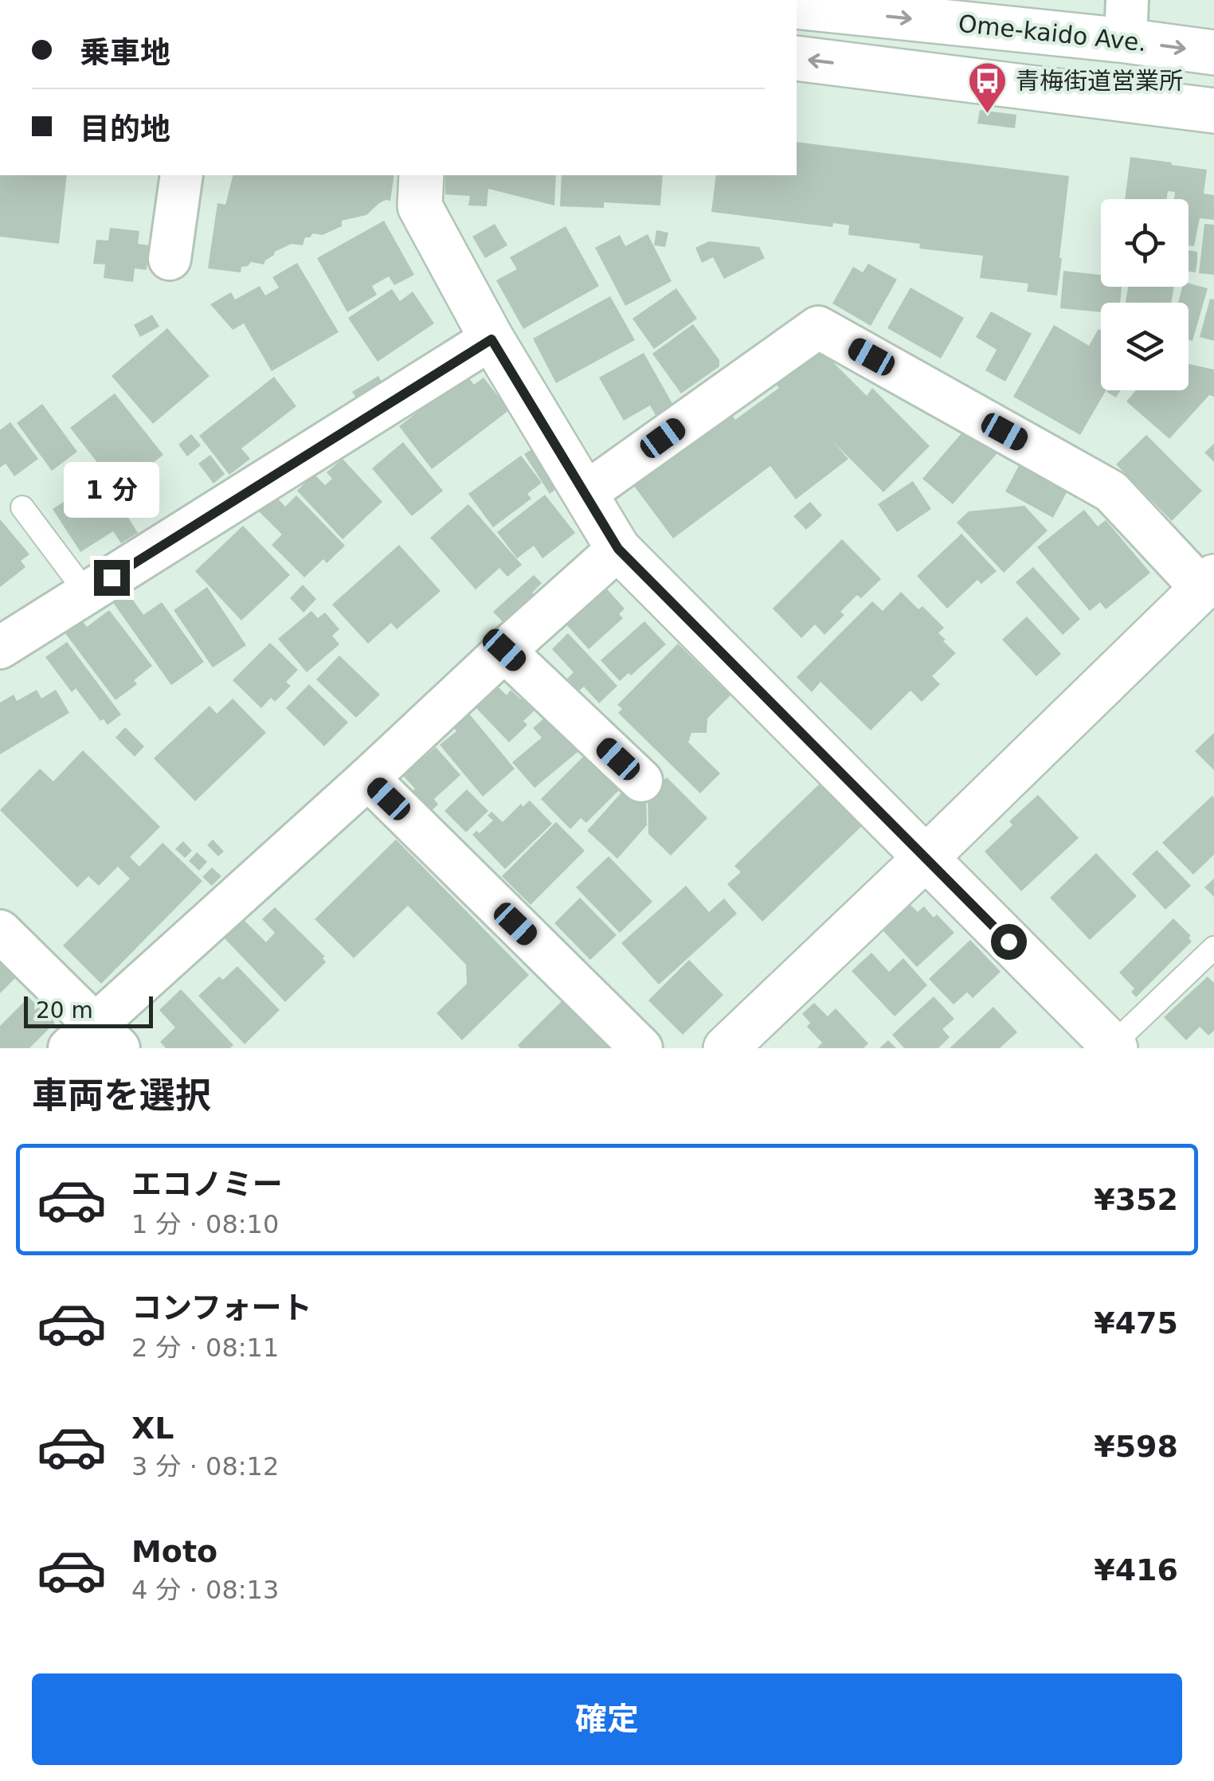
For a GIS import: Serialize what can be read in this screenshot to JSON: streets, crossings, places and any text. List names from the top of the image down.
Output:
{
  "streets": {
    "street": ["Ome-kaido Ave."]
  },
  "places": {
    "bus stop": ["青梅街道営業所"]
  },
  "scale_bar": "20 m",
  "page": {
    "banner": ["乗車地", "目的地"],
    "bubble": "1 分",
    "scale": "20 m",
    "heading": "車両を選択",
    "list": [
      {
        "name": "エコノミー",
        "note": "1 分 · 08:10",
        "value": "¥352"
      },
      {
        "name": "コンフォート",
        "note": "2 分 · 08:11",
        "value": "¥475"
      },
      {
        "name": "XL",
        "note": "3 分 · 08:12",
        "value": "¥598"
      },
      {
        "name": "Moto",
        "note": "4 分 · 08:13",
        "value": "¥416"
      }
    ],
    "buttons": "確定"
  }
}
